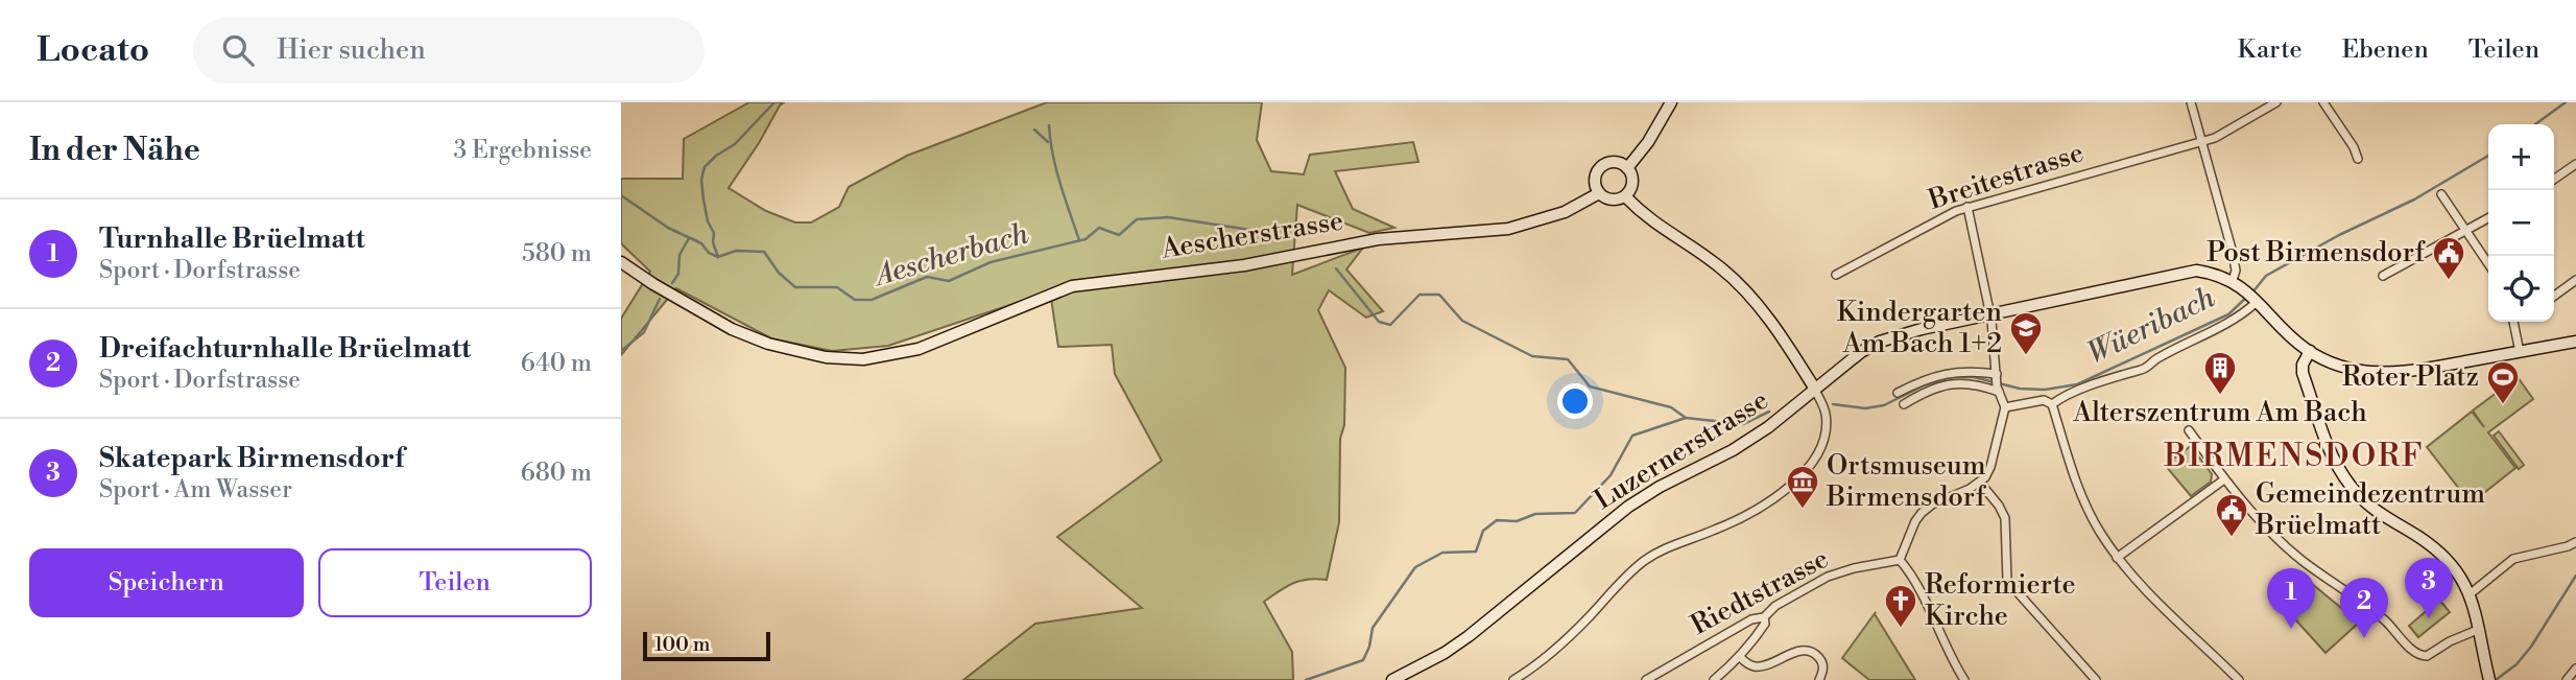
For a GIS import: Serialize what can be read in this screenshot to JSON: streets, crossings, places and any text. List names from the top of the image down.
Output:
{
  "streets": {
    "main road": ["Aescherstrasse", "Luzernerstrasse"],
    "street": ["Breitestrasse", "Riedtstrasse"]
  },
  "districts": ["BIRMENSDORF"],
  "water": ["Aescherbach", "Wüeribach"],
  "places": {
    "public building": ["Post Birmensdorf", "Gemeindezentrum Brüelmatt"],
    "school or university": ["Kindergarten Am Bach 1+2"],
    "building": ["Alterszentrum Am Bach"],
    "sports": ["Roter Platz"],
    "museum": ["Ortsmuseum Birmensdorf"],
    "church": ["Reformierte Kirche"]
  },
  "scale_bar": "100 m",
  "page": {
    "header": "Locato",
    "search": "Hier suchen",
    "nav": ["Karte", "Ebenen", "Teilen"],
    "heading": ["In der Nähe", "3 Ergebnisse"],
    "map_buttons": ["+", "−"],
    "list": [
      {
        "mark": "1",
        "name": "Turnhalle Brüelmatt",
        "note": "Sport · Dorfstrasse",
        "value": "580 m"
      },
      {
        "mark": "2",
        "name": "Dreifachturnhalle Brüelmatt",
        "note": "Sport · Dorfstrasse",
        "value": "640 m"
      },
      {
        "mark": "3",
        "name": "Skatepark Birmensdorf",
        "note": "Sport · Am Wasser",
        "value": "680 m"
      }
    ],
    "buttons": ["Speichern", "Teilen"],
    "pins": ["3", "1", "2"],
    "scale": "100 m"
  }
}
